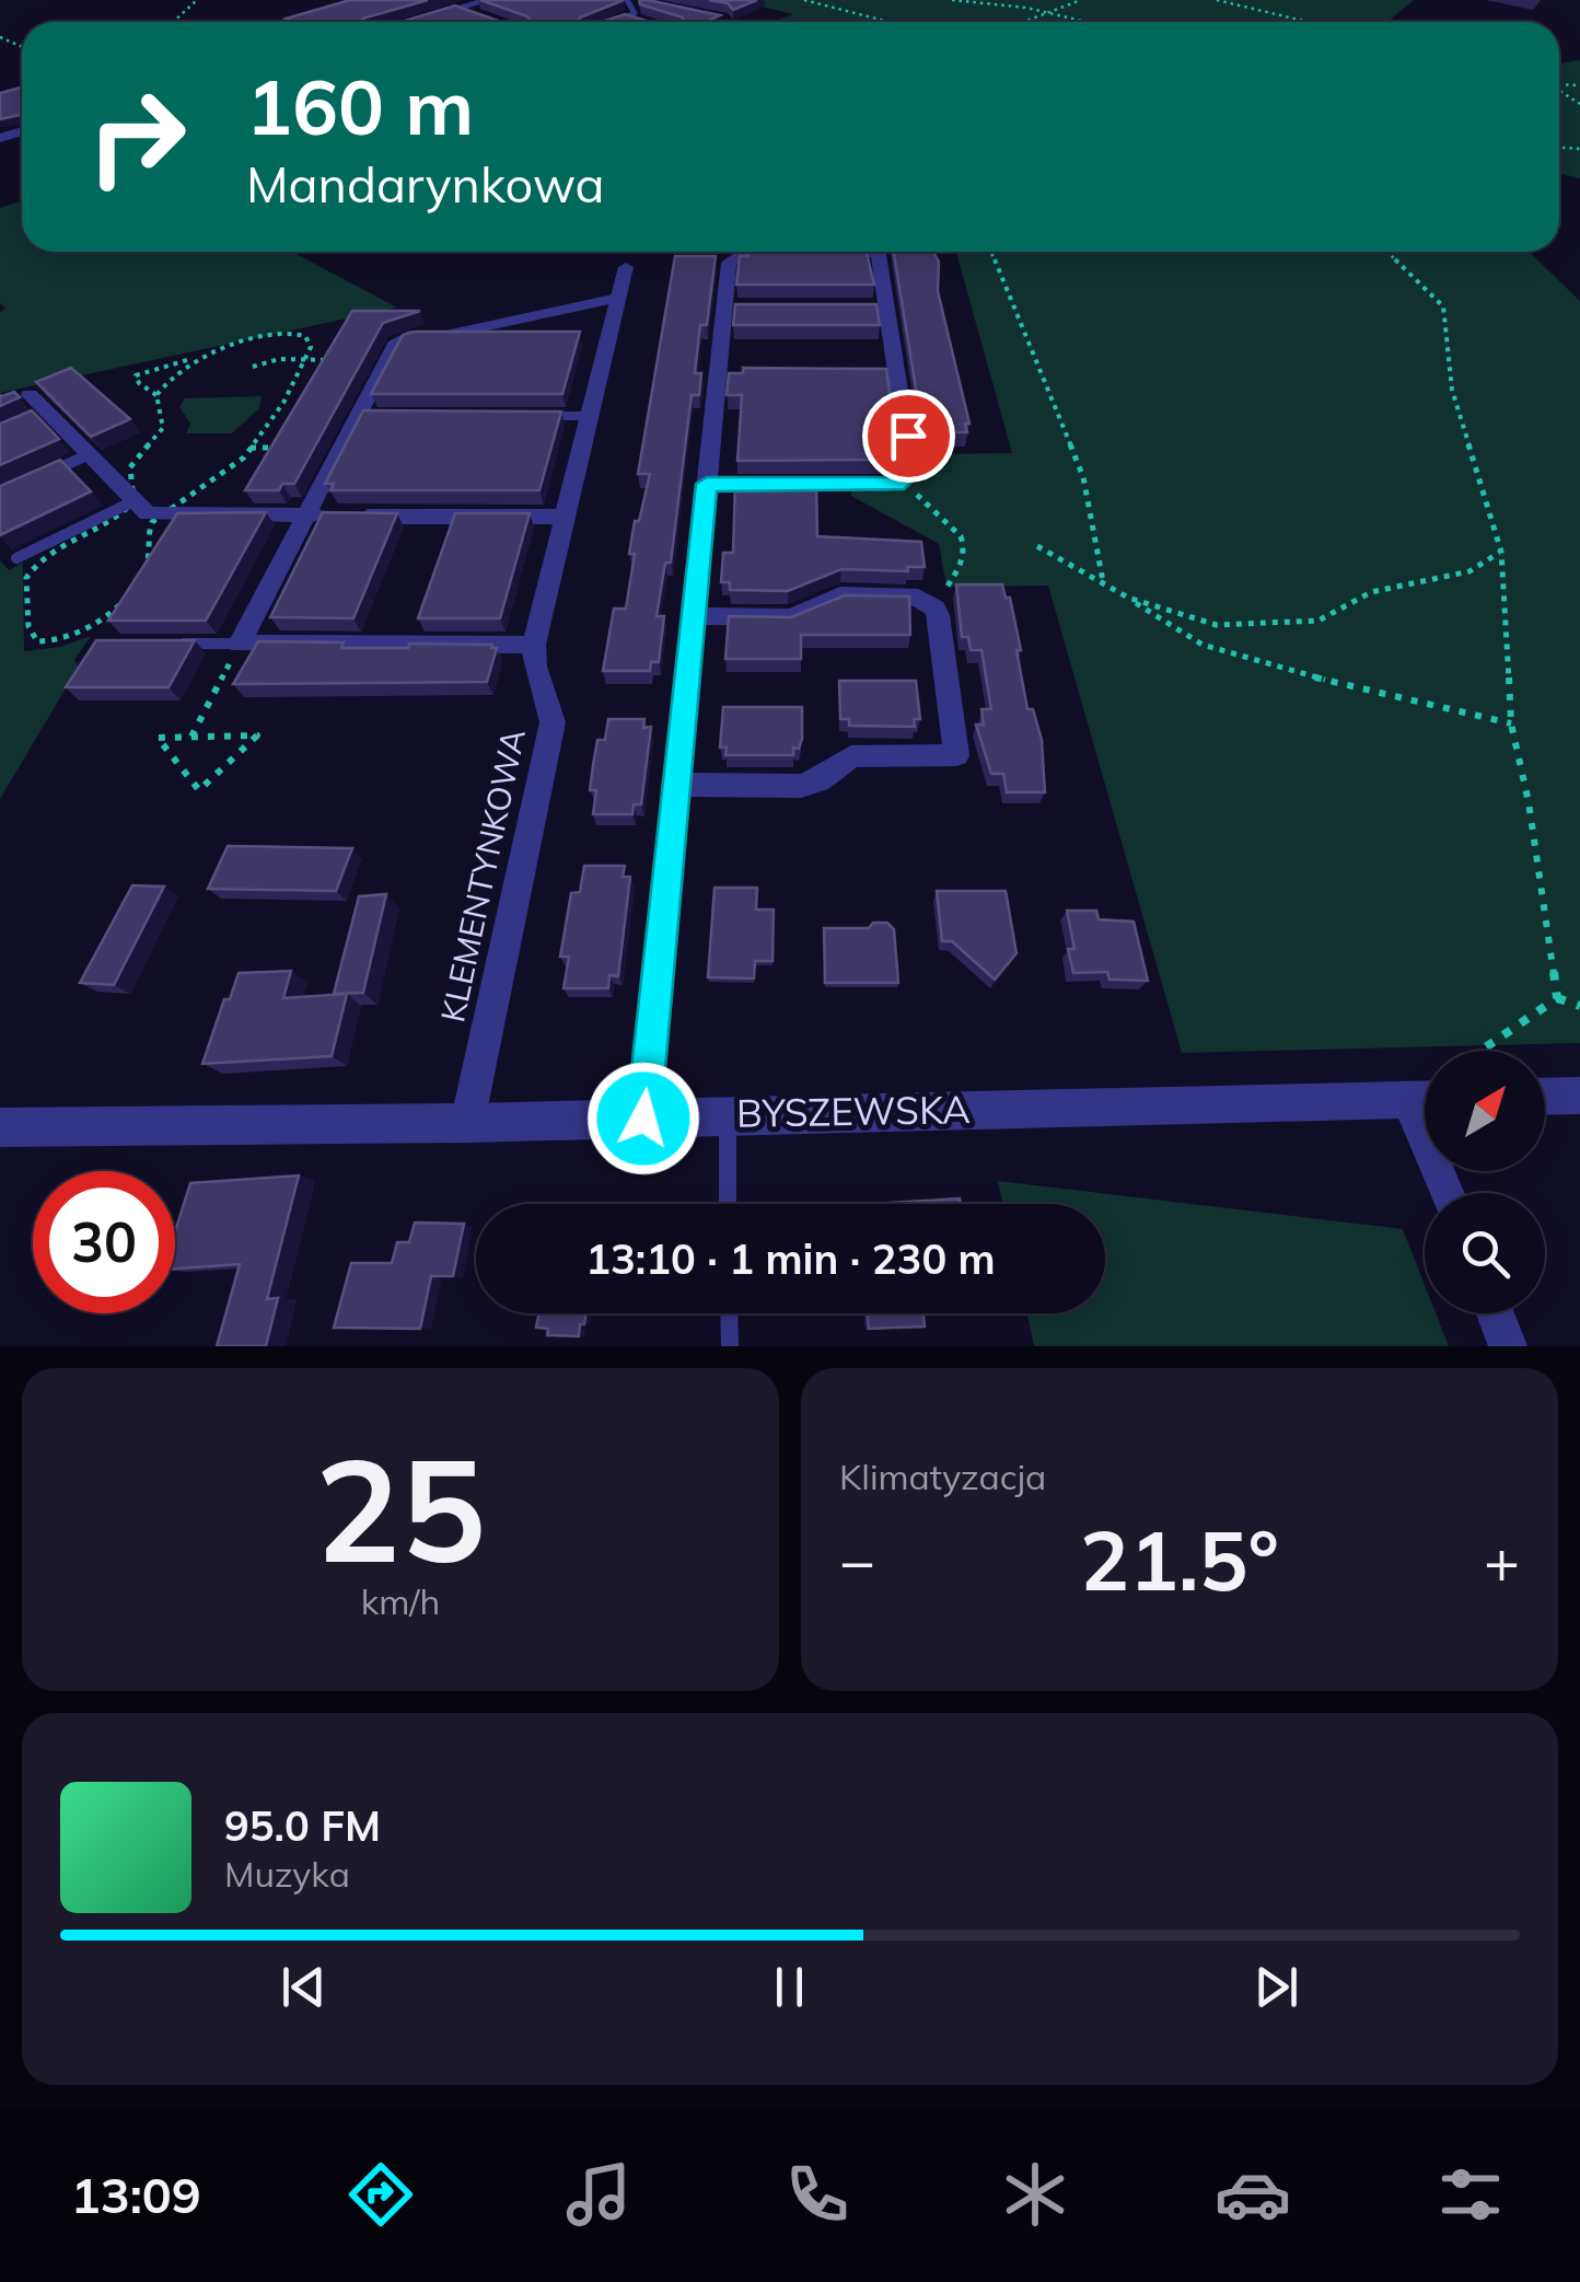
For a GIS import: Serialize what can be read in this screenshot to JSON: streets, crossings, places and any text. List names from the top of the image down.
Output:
{
  "streets": {
    "street": ["KLEMENTYNKOWA", "BYSZEWSKA"]
  },
  "crossings": [
    ["KLEMENTYNKOWA", "BYSZEWSKA"]
  ],
  "north": "top right",
  "page": {
    "turn": ["160 m", "Mandarynkowa"],
    "limit": "30",
    "trip": "13:10 · 1 min · 230 m",
    "tile": [
      ["25", "km/h"],
      "Klimatyzacja"
    ],
    "heat": ["−", "21.5°", "+"],
    "song": ["95.0 FM", "Muzyka"],
    "tabs": "13:09"
  }
}
